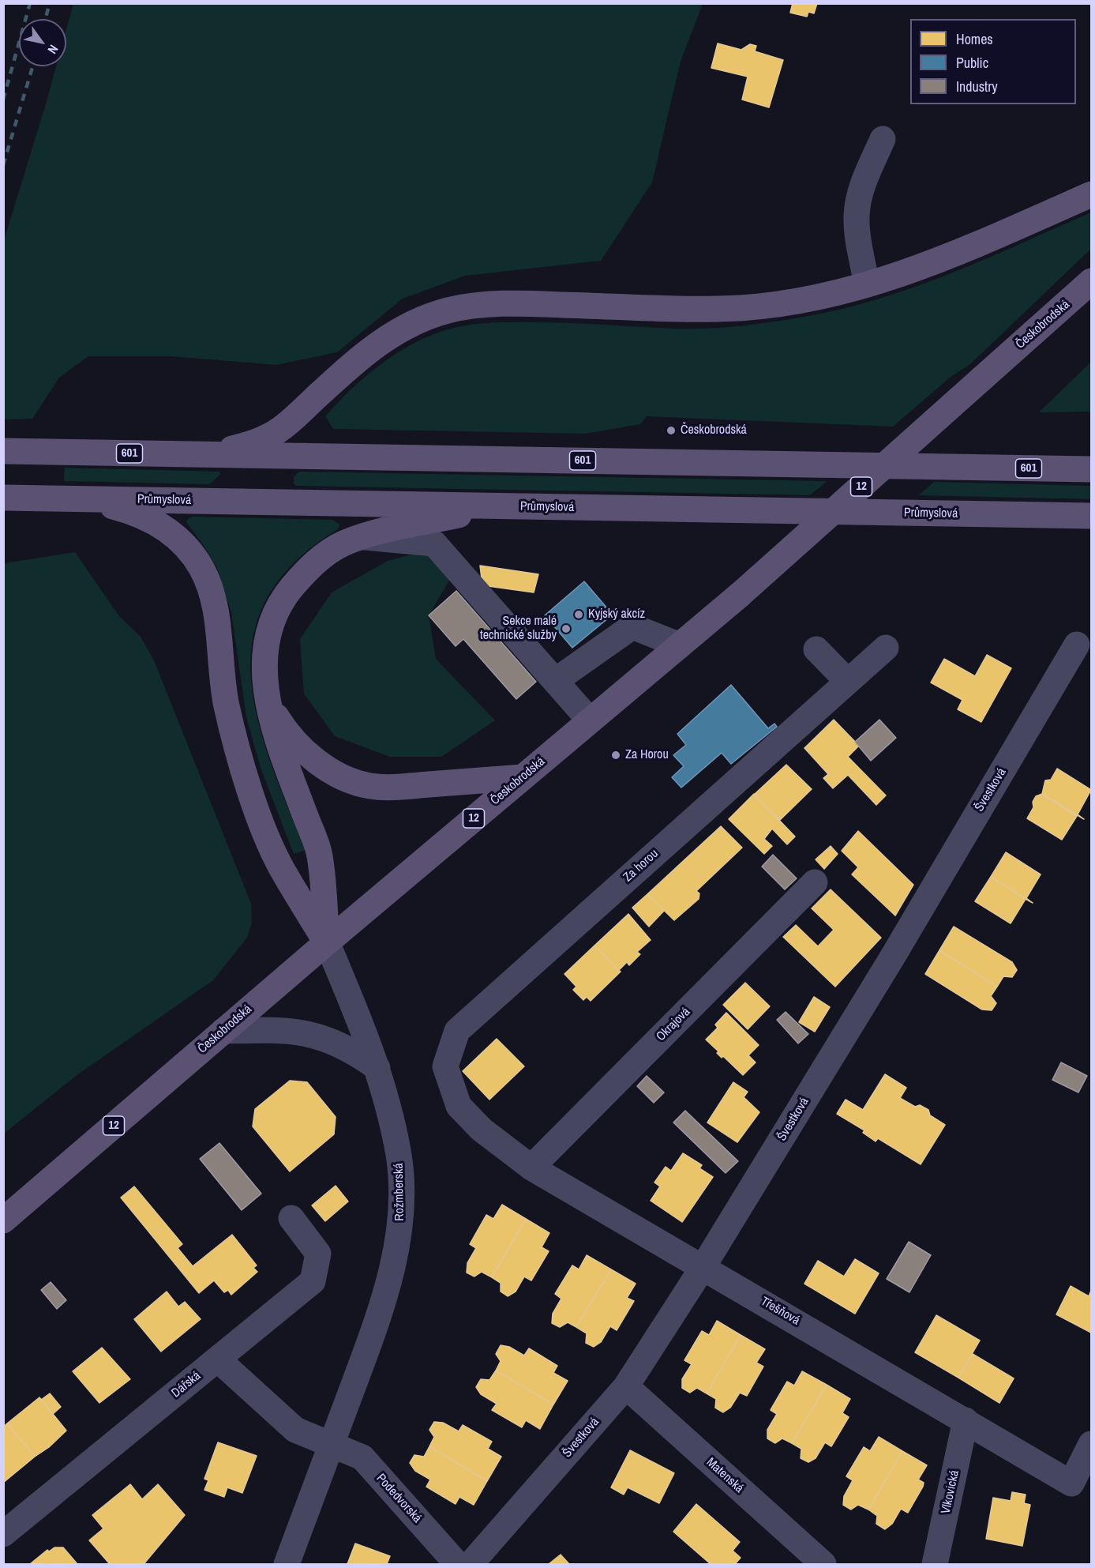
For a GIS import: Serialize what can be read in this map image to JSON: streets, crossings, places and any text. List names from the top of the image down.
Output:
{
  "streets": {
    "main road": [
      "Českobrodská",
      "601",
      "12",
      "Průmyslová"
    ],
    "street": [
      "Švestková",
      "Za horou",
      "Okrajová",
      "Rožmberská",
      "Třešňová",
      "Dářská",
      "Matenská",
      "Vlkovická",
      "Podedvorská"
    ]
  },
  "crossings": [
    ["Českobrodská", "Rožmberská"],
    ["Švestková", "Třešňová"],
    ["Švestková", "Matenská"],
    ["Za horou", "Třešňová"],
    ["Okrajová", "Třešňová"],
    ["Rožmberská", "Podedvorská"],
    ["Třešňová", "Vlkovická"]
  ],
  "places": [
    "Českobrodská",
    "Kyjský akcíz",
    "Sekce malé technické služby",
    "Za Horou"
  ],
  "legend": ["Homes", "Public", "Industry"],
  "north": "bottom right"
}
